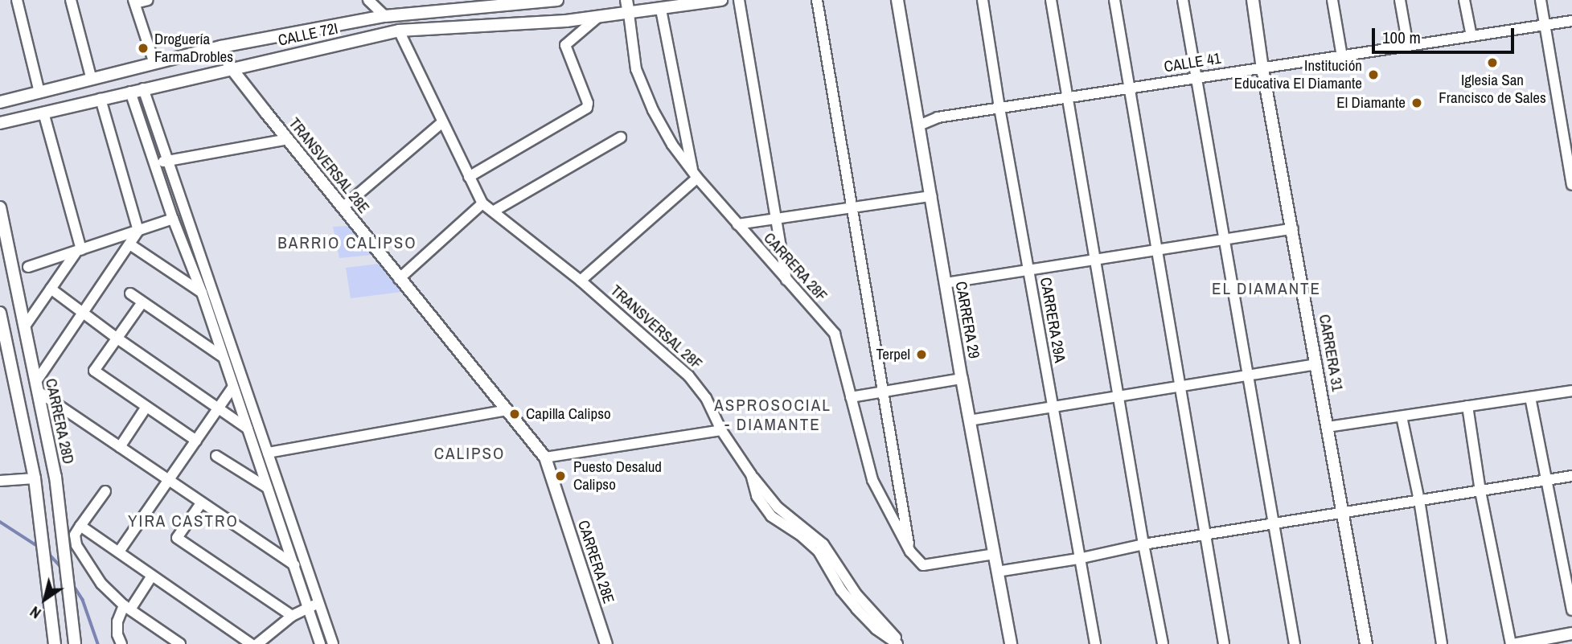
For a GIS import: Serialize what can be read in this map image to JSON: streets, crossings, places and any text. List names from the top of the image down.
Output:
{
  "streets": {
    "street": [
      "CALLE 72I",
      "CALLE 41",
      "TRANSVERSAL 28E",
      "CARRERA 28F",
      "CARRERA 29",
      "CARRERA 29A",
      "TRANSVERSAL 28F",
      "CARRERA 31",
      "CARRERA 28D",
      "CARRERA 28E"
    ]
  },
  "crossings": [
    ["CALLE 72I", "TRANSVERSAL 28E"],
    ["CALLE 72I", "CARRERA 28F"],
    ["CALLE 72I", "TRANSVERSAL 28F"],
    ["CALLE 41", "CARRERA 29"],
    ["CALLE 41", "CARRERA 29A"],
    ["CALLE 41", "CARRERA 31"],
    ["TRANSVERSAL 28E", "CARRERA 28E"],
    ["CARRERA 28F", "CARRERA 29"]
  ],
  "districts": [
    "BARRIO CALIPSO",
    "EL DIAMANTE",
    "ASPROSOCIAL - DIAMANTE",
    "CALIPSO",
    "YIRA CASTRO"
  ],
  "places": [
    "Droguería FarmaDrobles",
    "Iglesia San Francisco de Sales",
    "Institución Educativa El Diamante",
    "El Diamante",
    "Terpel",
    "Capilla Calipso",
    "Puesto Desalud Calipso"
  ],
  "scale_bar": "100 m",
  "north": "bottom left"
}
